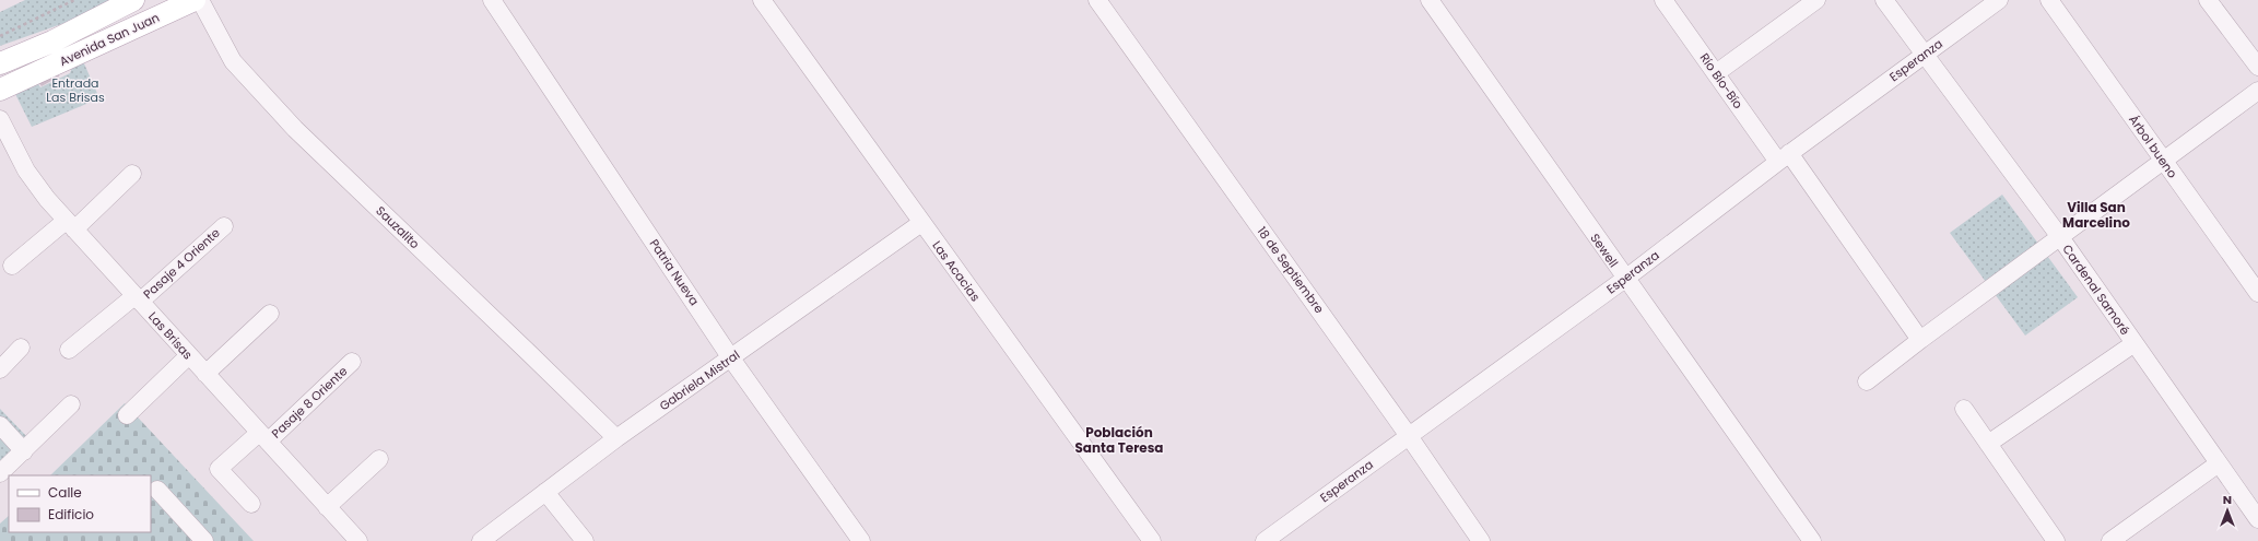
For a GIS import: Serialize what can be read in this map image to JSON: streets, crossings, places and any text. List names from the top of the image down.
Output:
{
  "streets": {
    "main road": ["Avenida San Juan"],
    "street": [
      "Esperanza",
      "Río Bío-Bío",
      "Árbol bueno",
      "Sauzalito",
      "Sewell",
      "Pasaje 4 Oriente",
      "18 de Septiembre",
      "Las Acacias",
      "Patria Nueva",
      "Cardenal Samoré",
      "Las Brisas",
      "Gabriela Mistral",
      "Pasaje 8 Oriente"
    ]
  },
  "crossings": [
    ["Esperanza", "Río Bío-Bío"],
    ["Esperanza", "Sewell"],
    ["Esperanza", "18 de Septiembre"],
    ["Esperanza", "Cardenal Samoré"],
    ["Sauzalito", "Gabriela Mistral"],
    ["Pasaje 4 Oriente", "Las Brisas"],
    ["Las Acacias", "Gabriela Mistral"],
    ["Patria Nueva", "Gabriela Mistral"],
    ["Las Brisas", "Pasaje 8 Oriente"]
  ],
  "districts": ["Villa San Marcelino", "Población Santa Teresa"],
  "parks": ["Entrada Las Brisas"],
  "legend": ["Calle", "Edificio"],
  "north": "top"
}
